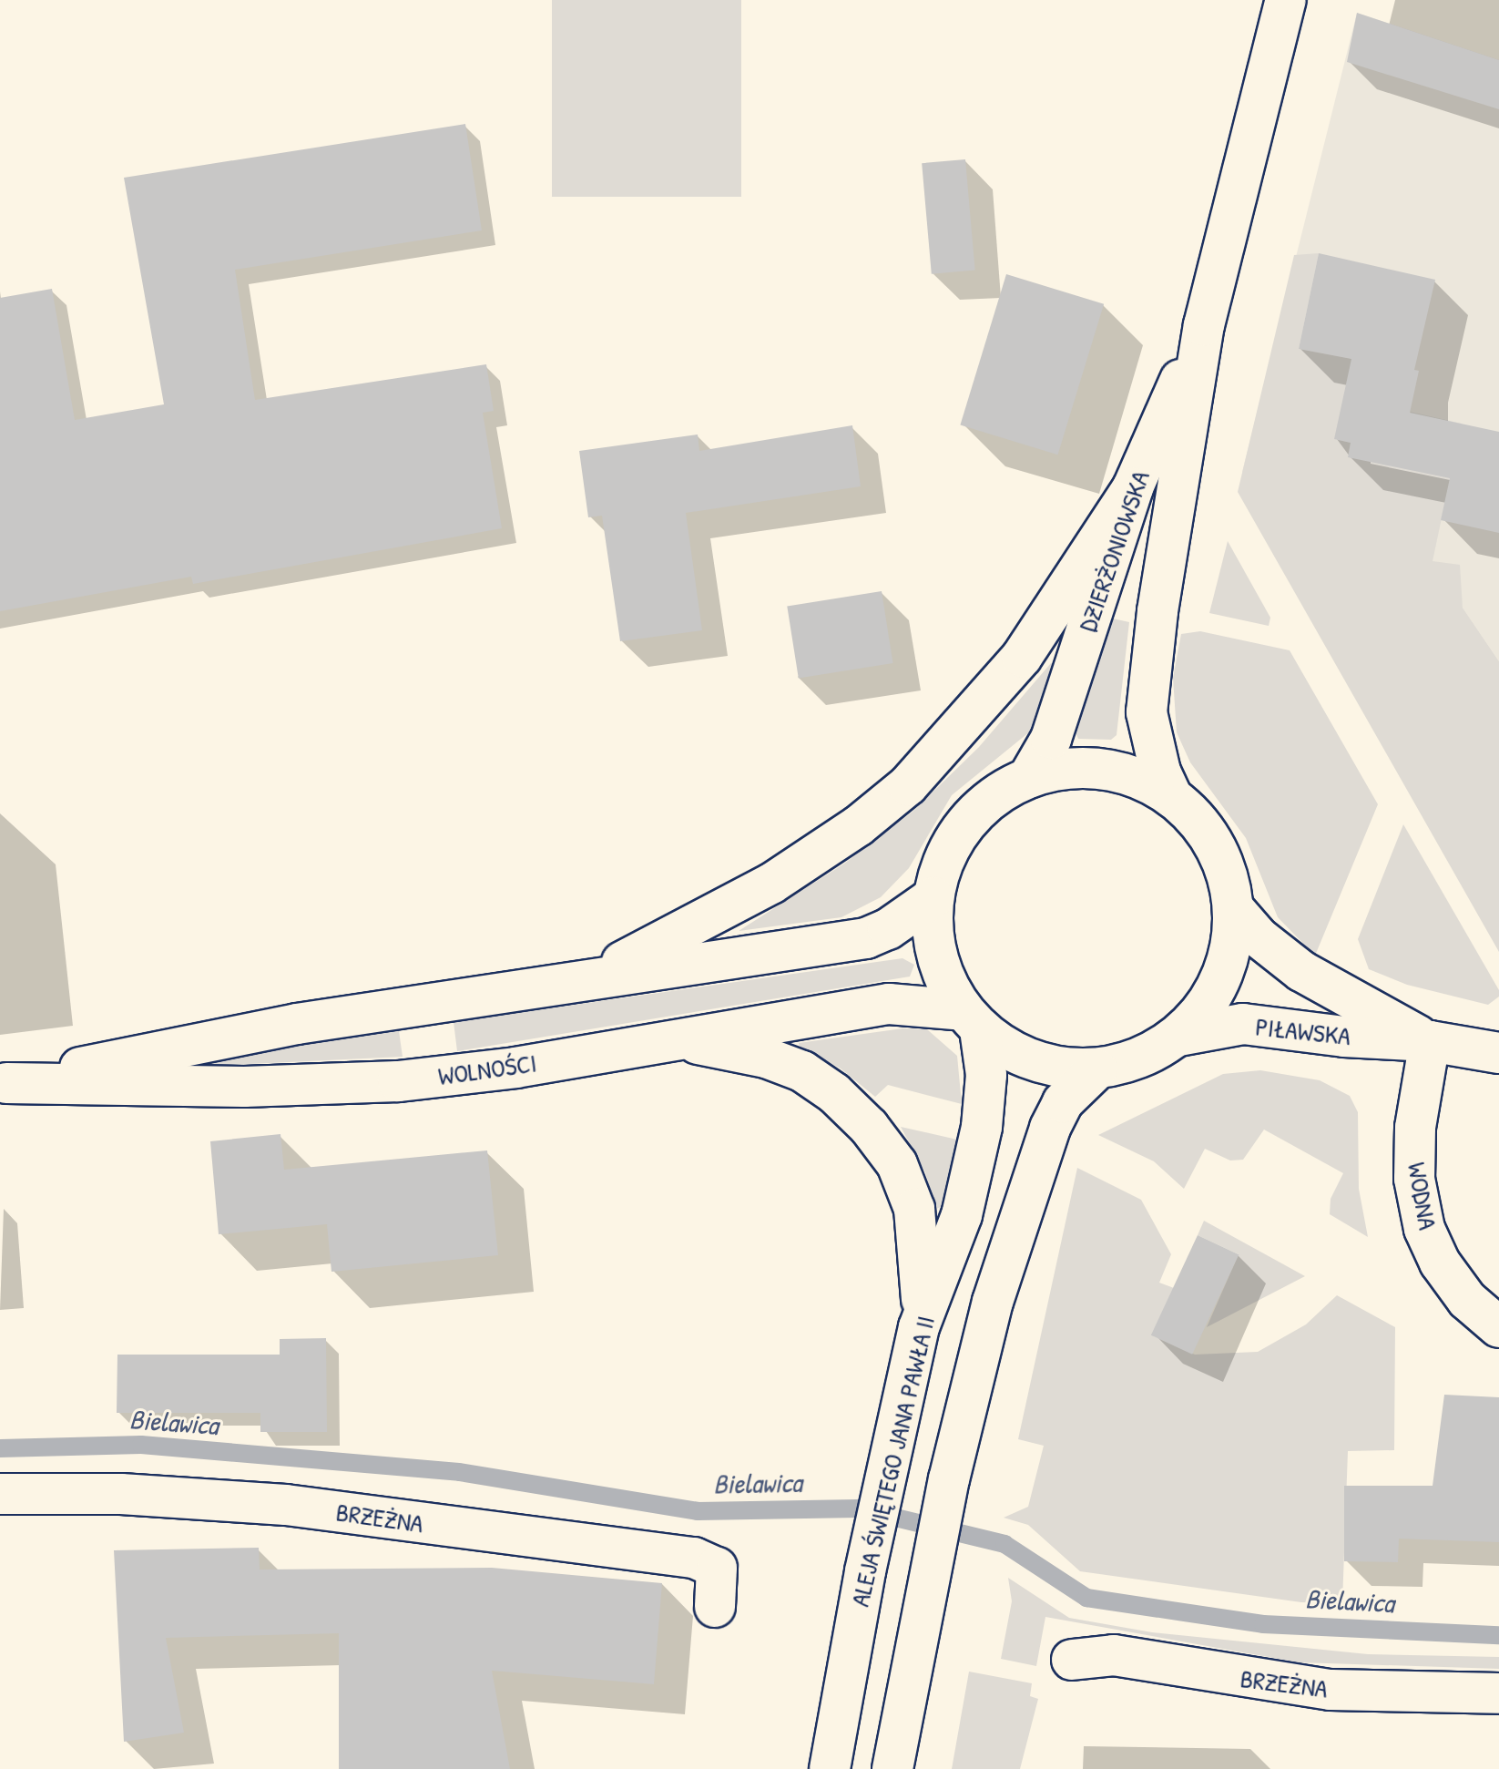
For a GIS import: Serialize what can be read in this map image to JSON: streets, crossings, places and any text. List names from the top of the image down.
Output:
{
  "streets": {
    "street": [
      "DZIERŻONIOWSKA",
      "PIŁAWSKA",
      "WOLNOŚCI",
      "WODNA",
      "ALEJA ŚWIĘTEGO JANA PAWŁA II",
      "BRZEŻNA"
    ]
  },
  "crossings": [
    ["PIŁAWSKA", "WODNA"],
    ["WOLNOŚCI", "ALEJA ŚWIĘTEGO JANA PAWŁA II"]
  ],
  "water": ["Bielawica"]
}
